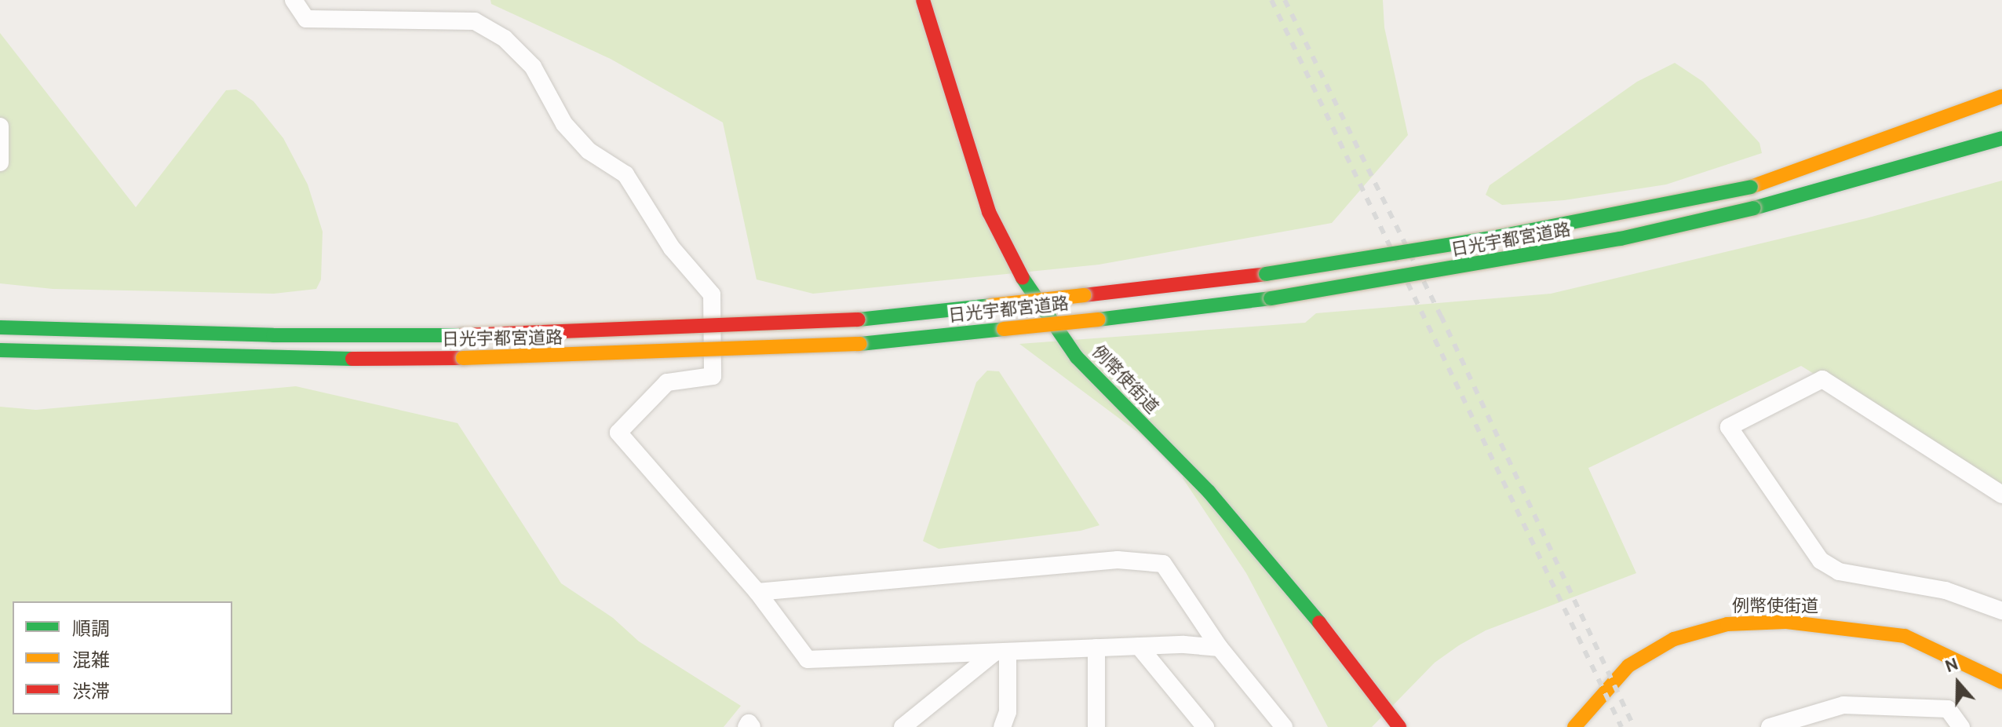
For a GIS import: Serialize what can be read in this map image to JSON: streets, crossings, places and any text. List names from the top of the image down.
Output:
{
  "streets": {
    "highway": ["日光宇都宮道路", "例幣使街道"]
  },
  "legend": ["順調", "混雑", "渋滞"],
  "north": "top"
}
